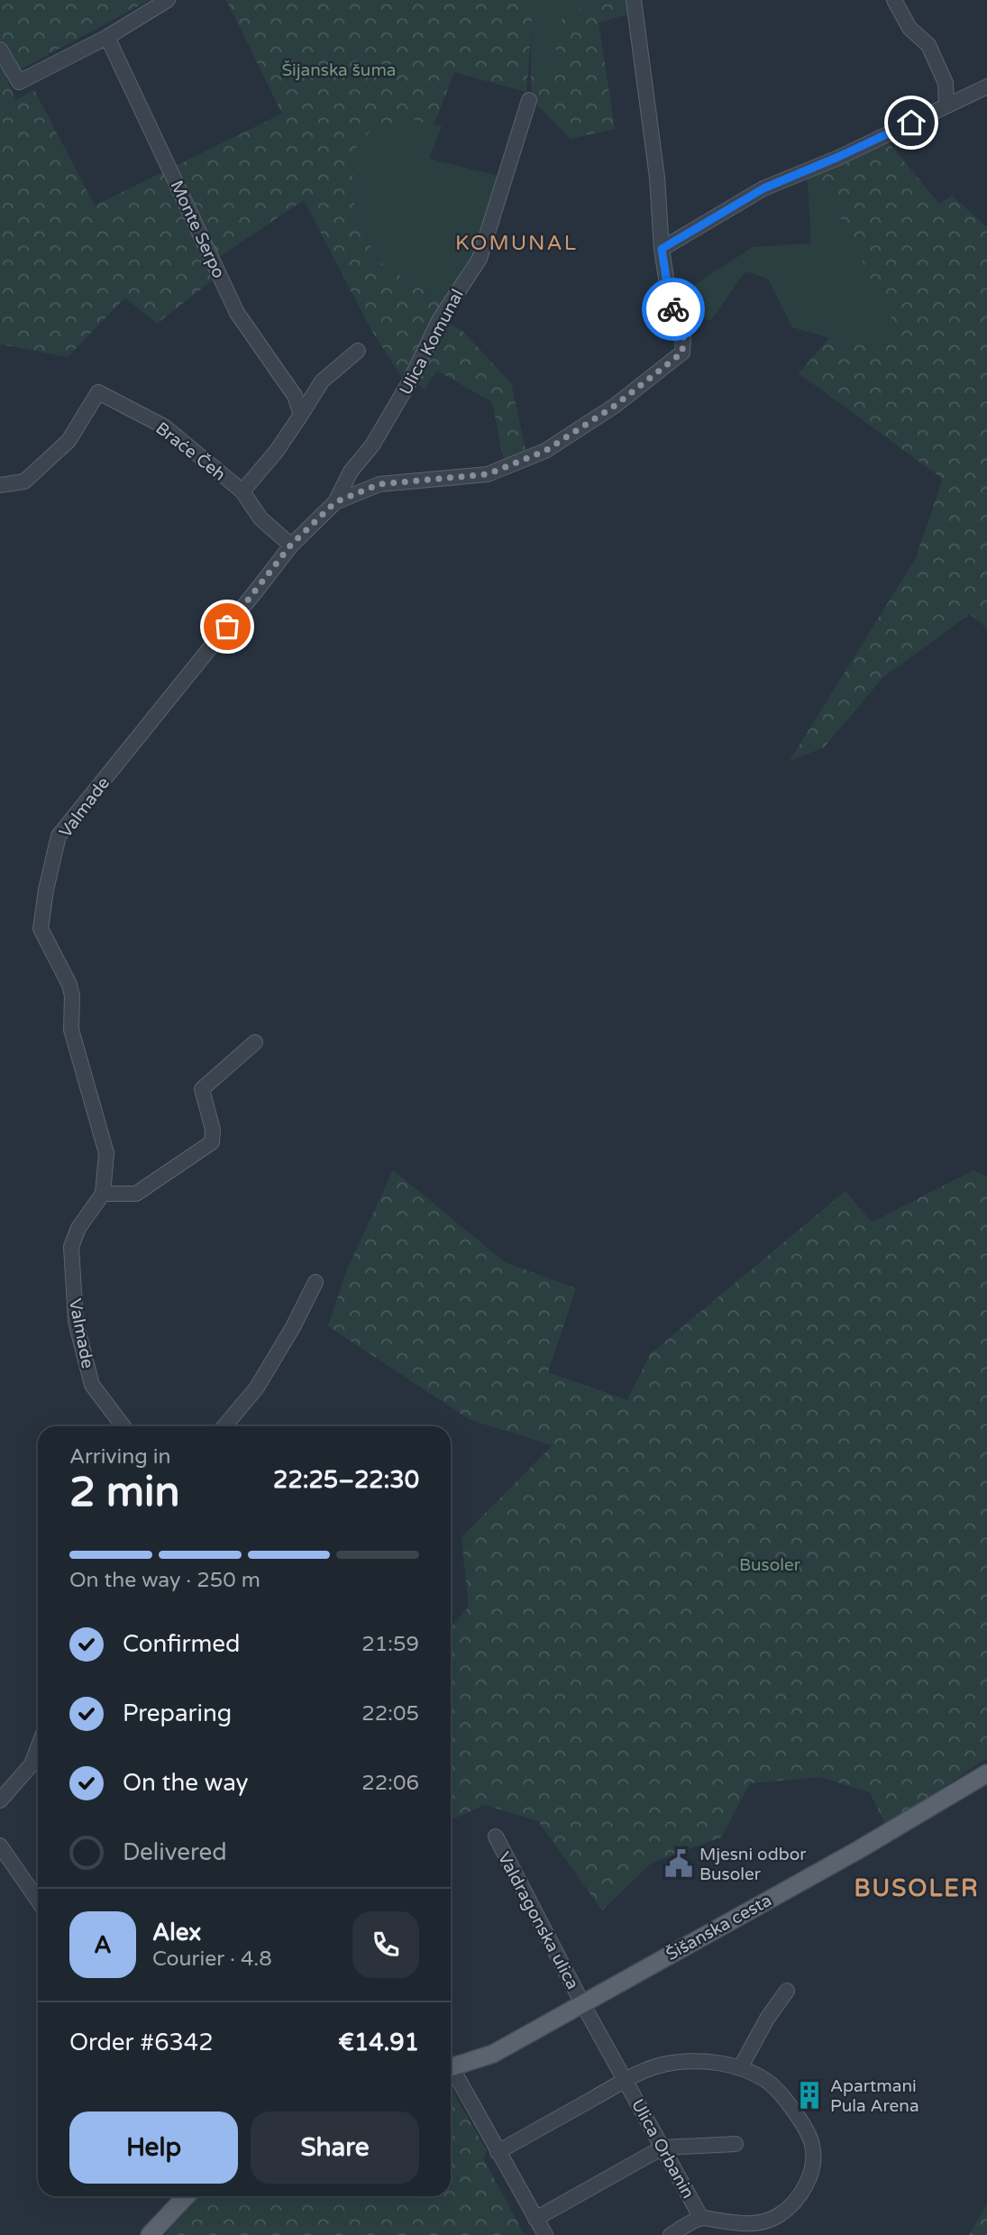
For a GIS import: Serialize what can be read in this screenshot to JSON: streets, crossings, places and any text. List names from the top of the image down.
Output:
{
  "streets": {
    "main road": ["Šišanska cesta"],
    "street": [
      "Monte Serpo",
      "Ulica Komunal",
      "Braće Čeh",
      "Valmade",
      "Valdragonska ulica",
      "Ulica Orbanin"
    ]
  },
  "crossings": [
    ["Ulica Komunal", "Braće Čeh"],
    ["Ulica Komunal", "Valmade"],
    ["Braće Čeh", "Valmade"],
    ["Valdragonska ulica", "Šišanska cesta"],
    ["Valdragonska ulica", "Ulica Orbanin"],
    ["Šišanska cesta", "Ulica Orbanin"]
  ],
  "districts": ["KOMUNAL", "BUSOLER"],
  "parks": ["Šijanska šuma", "Busoler"],
  "places": {
    "public building": ["Mjesni odbor Busoler"],
    "building": ["Apartmani Pula Arena"]
  },
  "page": {
    "heading": ["2 min", "Arriving in", "22:25–22:30"],
    "panel": [
      "Alex",
      "Courier · 4.8",
      "Order #6342",
      "€14.91"
    ],
    "bar": "On the way · 250 m",
    "list": [
      ["Confirmed", "21:59"],
      ["Preparing", "22:05"],
      ["On the way", "22:06"],
      "Delivered"
    ],
    "round": "A",
    "buttons": ["Help", "Share"]
  }
}
